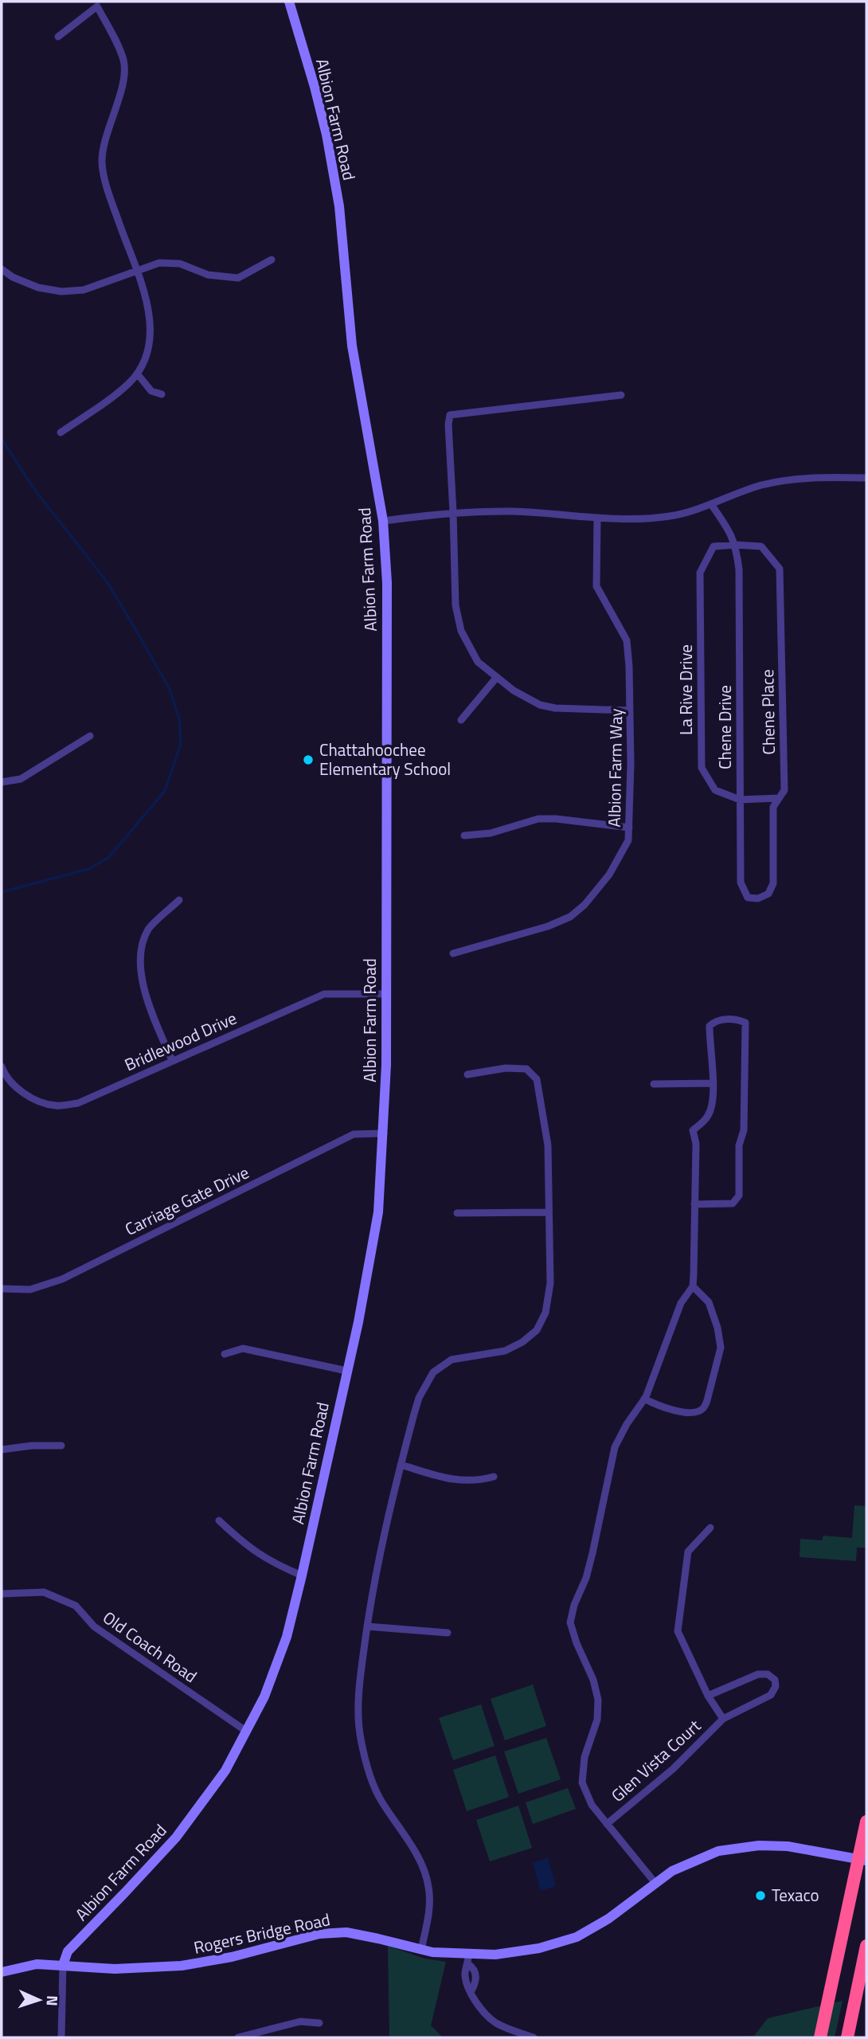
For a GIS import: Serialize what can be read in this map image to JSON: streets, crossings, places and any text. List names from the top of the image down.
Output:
{
  "streets": {
    "street": [
      "Albion Farm Road",
      "La Rive Drive",
      "Chene Place",
      "Chene Drive",
      "Albion Farm Way",
      "Bridlewood Drive",
      "Carriage Gate Drive",
      "Old Coach Road",
      "Glen Vista Court",
      "Rogers Bridge Road"
    ]
  },
  "crossings": [
    ["Albion Farm Road", "Bridlewood Drive"],
    ["Albion Farm Road", "Carriage Gate Drive"],
    ["Albion Farm Road", "Old Coach Road"],
    ["Albion Farm Road", "Rogers Bridge Road"],
    ["La Rive Drive", "Chene Place"],
    ["La Rive Drive", "Chene Drive"],
    ["Chene Place", "Chene Drive"]
  ],
  "places": ["Chattahoochee Elementary School", "Texaco"],
  "north": "right"
}
